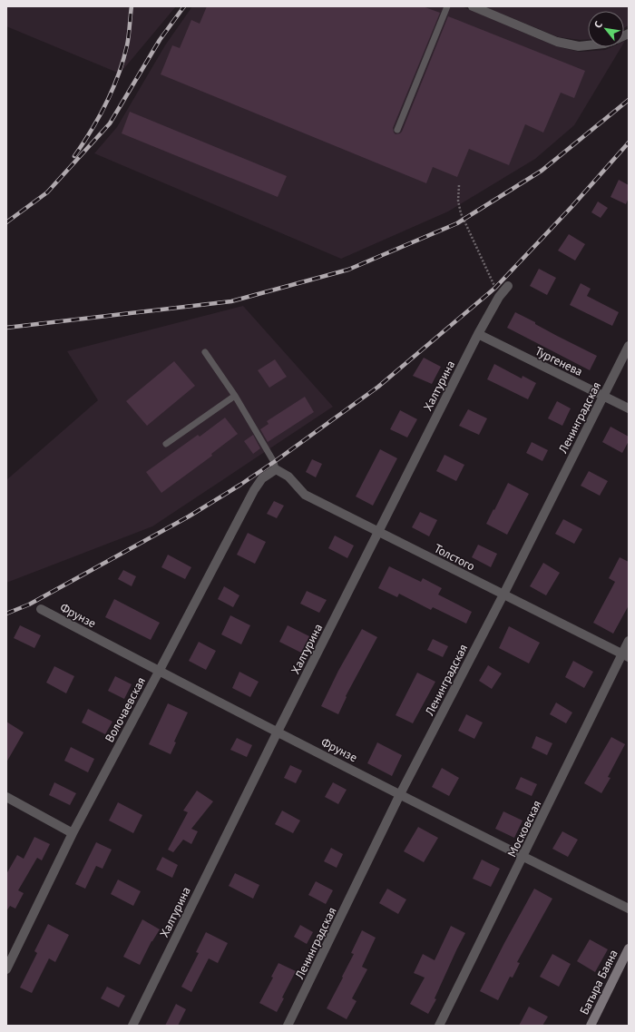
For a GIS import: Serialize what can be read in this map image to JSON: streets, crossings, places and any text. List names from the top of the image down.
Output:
{
  "streets": {
    "street": [
      "Тургенева",
      "Халтурина",
      "Ленинградская",
      "Толстого",
      "Фрунзе",
      "Волочаевская",
      "Московская",
      "Батыра Баяна"
    ]
  },
  "crossings": [
    ["Тургенева", "Халтурина"],
    ["Тургенева", "Ленинградская"],
    ["Халтурина", "Толстого"],
    ["Халтурина", "Фрунзе"],
    ["Ленинградская", "Толстого"],
    ["Ленинградская", "Фрунзе"],
    ["Толстого", "Волочаевская"],
    ["Толстого", "Московская"],
    ["Фрунзе", "Волочаевская"],
    ["Фрунзе", "Московская"]
  ],
  "north": "top left"
}
